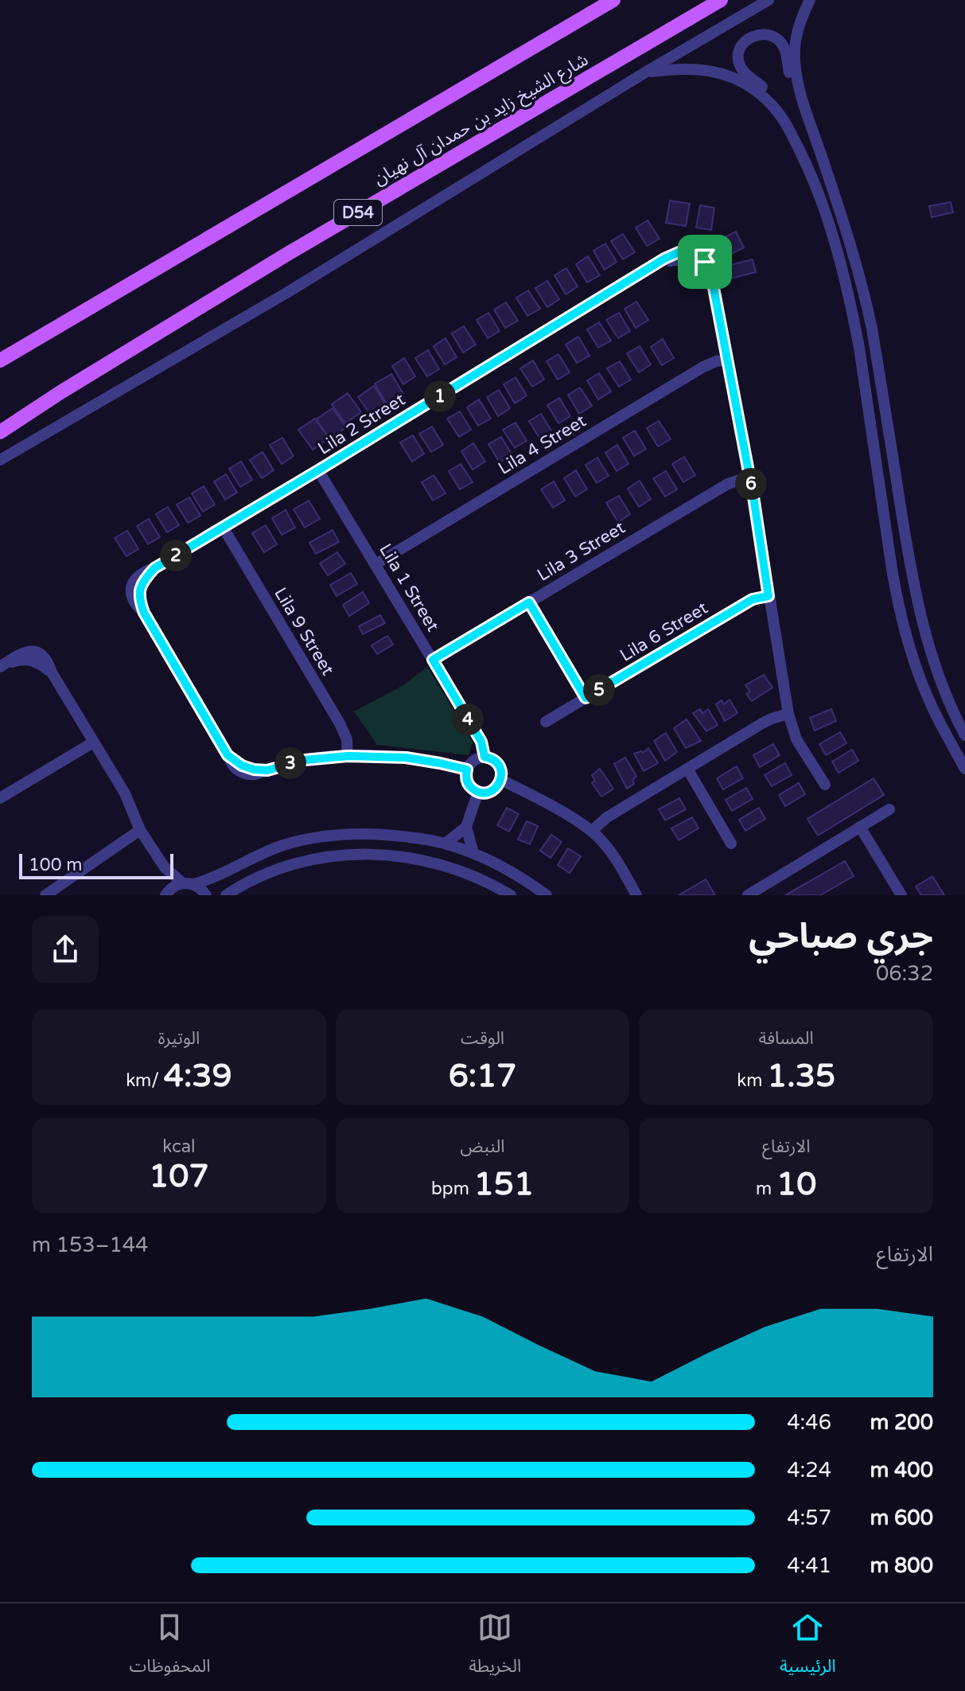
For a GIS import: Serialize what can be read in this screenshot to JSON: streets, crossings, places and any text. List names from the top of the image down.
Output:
{
  "streets": {
    "main road": ["شارع الشيخ زايد بن حمدان آل نهيان", "D54"],
    "street": [
      "Lila 2 Street",
      "Lila 4 Street",
      "Lila 3 Street",
      "Lila 1 Street",
      "Lila 9 Street",
      "Lila 6 Street"
    ]
  },
  "crossings": [
    ["Lila 2 Street", "Lila 4 Street"],
    ["Lila 2 Street", "Lila 3 Street"],
    ["Lila 2 Street", "Lila 1 Street"],
    ["Lila 2 Street", "Lila 9 Street"],
    ["Lila 2 Street", "Lila 6 Street"],
    ["Lila 4 Street", "Lila 1 Street"],
    ["Lila 3 Street", "Lila 1 Street"]
  ],
  "scale_bar": "100 m",
  "page": {
    "pins": [
      "1",
      "6",
      "2",
      "5",
      "4",
      "3"
    ],
    "scale": "100 m",
    "heading": ["جري صباحي", "06:32"],
    "stats": [
      ["المسافة", "1.35 km"],
      ["الوقت", "6:17"],
      ["الوتيرة", "4:39 /km"],
      ["الارتفاع", "10 m"],
      ["النبض", "151 bpm"],
      ["kcal", "107"]
    ],
    "chart": ["الارتفاع", "144–153 m"],
    "list": [
      {
        "name": "200 m",
        "note": "4:46"
      },
      {
        "name": "400 m",
        "note": "4:24"
      },
      {
        "name": "600 m",
        "note": "4:57"
      },
      {
        "name": "800 m",
        "note": "4:41"
      }
    ],
    "tabs": ["الرئيسية", "الخريطة", "المحفوظات"]
  }
}
